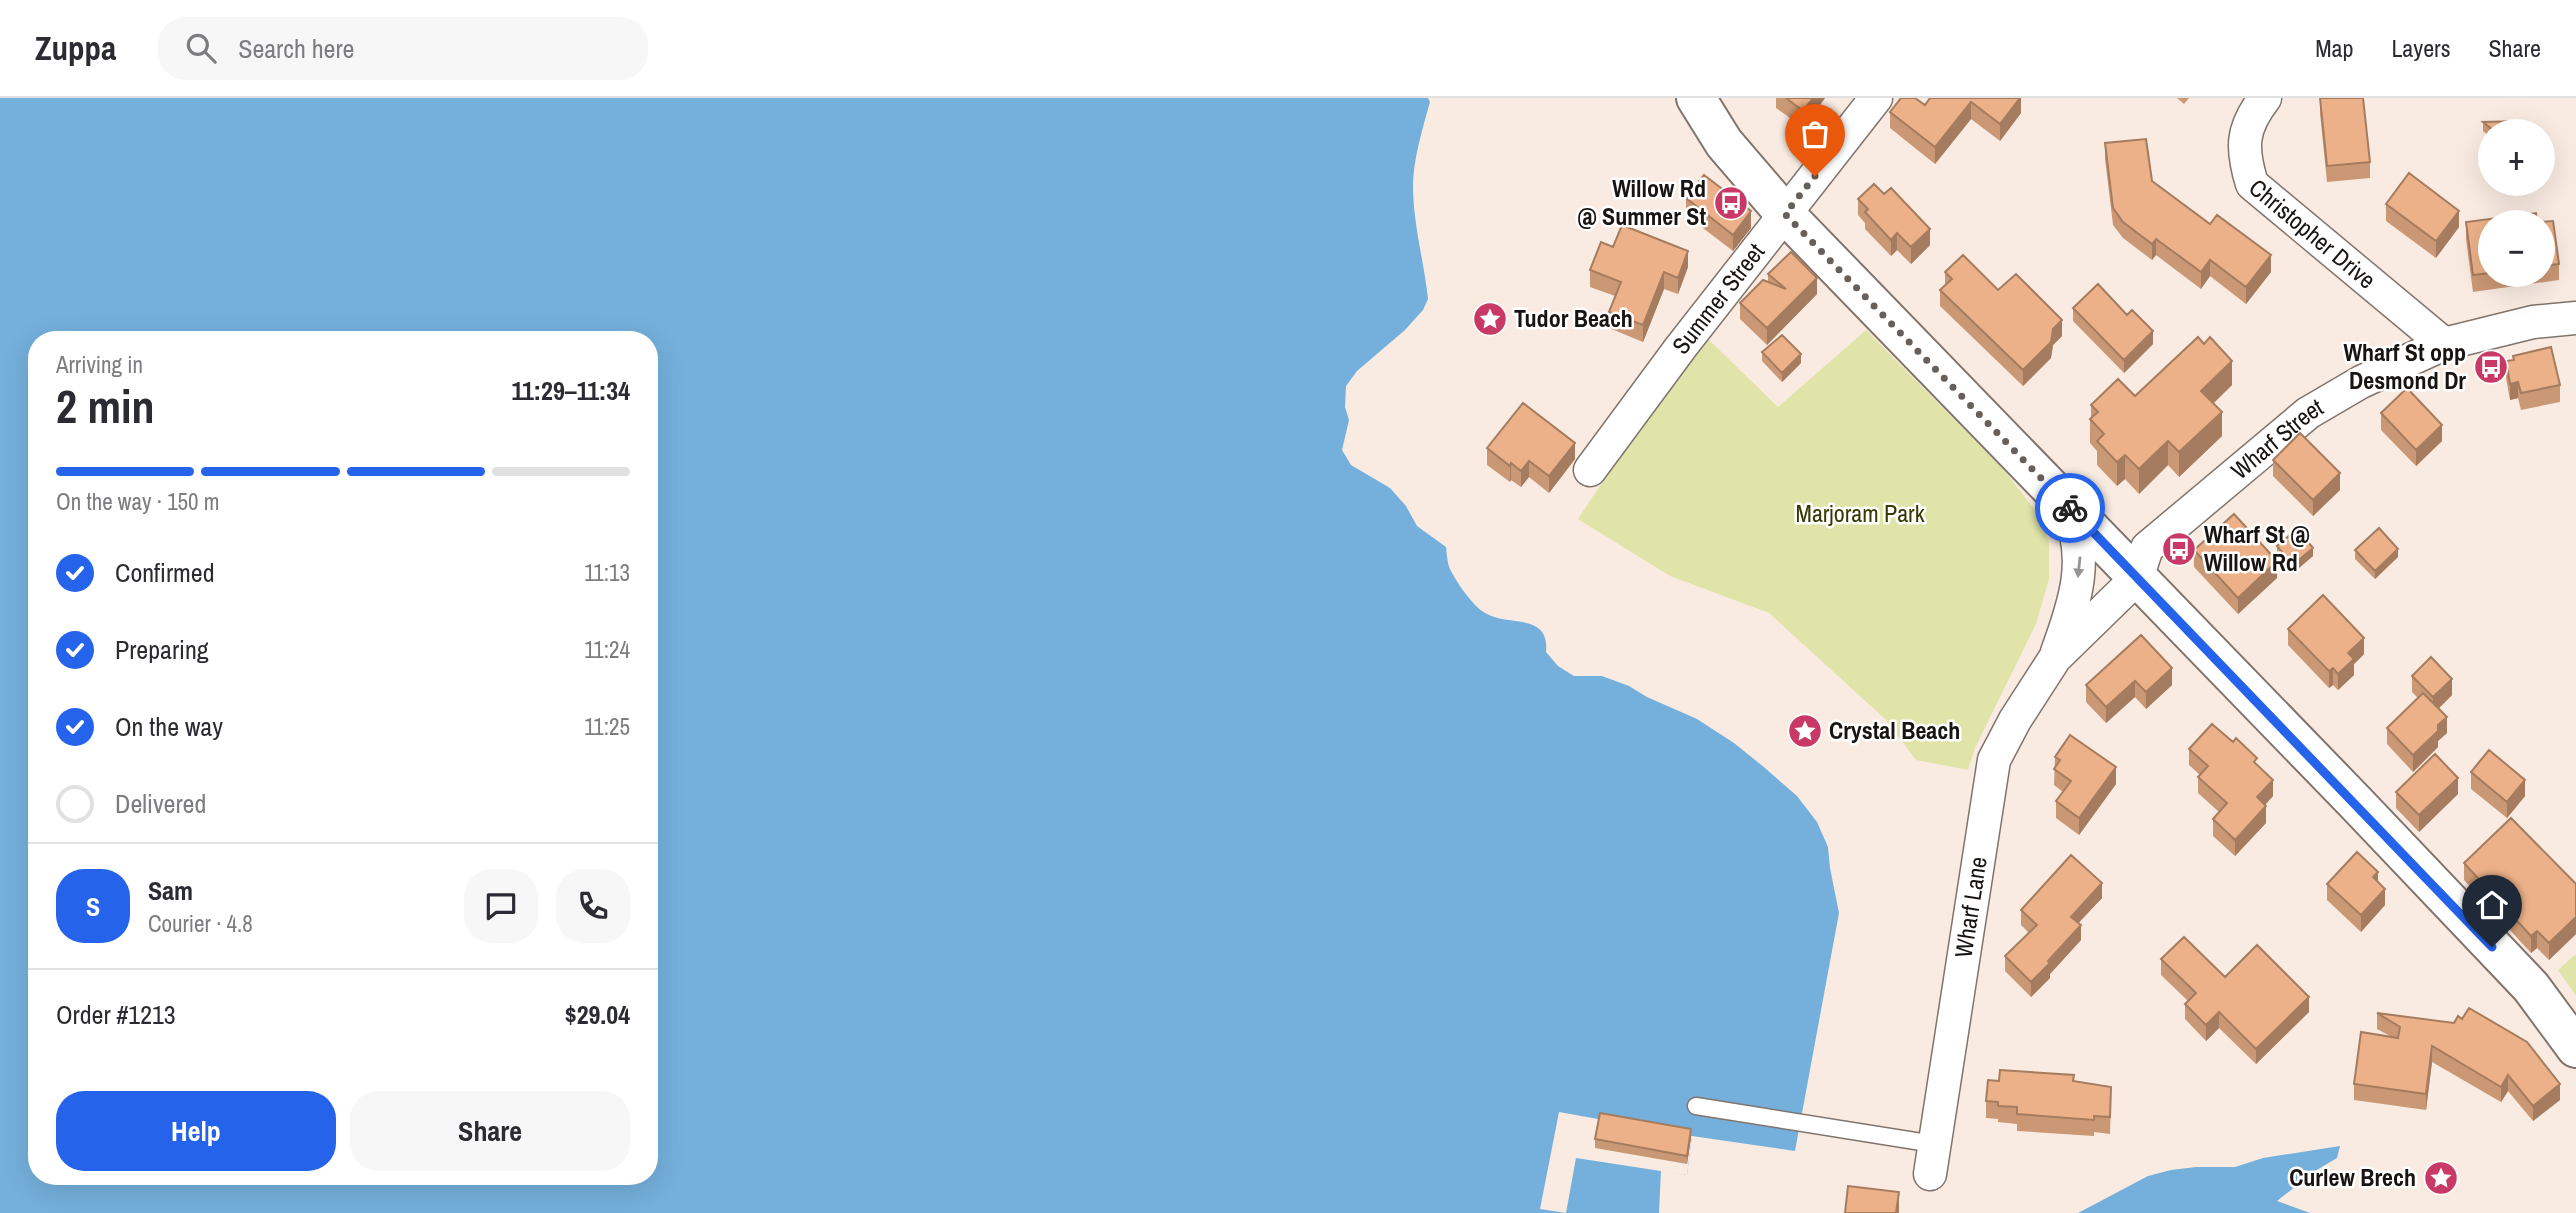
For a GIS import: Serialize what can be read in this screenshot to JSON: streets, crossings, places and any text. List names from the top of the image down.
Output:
{
  "streets": {
    "street": [
      "Christopher Drive",
      "Summer Street",
      "Wharf Street",
      "Wharf Lane"
    ]
  },
  "crossings": [
    ["Christopher Drive", "Wharf Street"],
    ["Wharf Street", "Wharf Lane"]
  ],
  "parks": ["Marjoram Park"],
  "places": {
    "bus stop": ["Willow Rd @ Summer St", "Wharf St opp Desmond Dr", "Wharf St @ Willow Rd"],
    "place": ["Tudor Beach", "Crystal Beach", "Curlew Brech"]
  },
  "page": {
    "header": "Zuppa",
    "search": "Search here",
    "nav": ["Map", "Layers", "Share"],
    "map_buttons": ["+", "−"],
    "heading": ["2 min", "Arriving in", "11:29–11:34"],
    "panel": [
      "Sam",
      "Courier · 4.8",
      "Order #1213",
      "$29.04"
    ],
    "bar": "On the way · 150 m",
    "list": [
      ["Confirmed", "11:13"],
      ["Preparing", "11:24"],
      ["On the way", "11:25"],
      "Delivered"
    ],
    "round": "S",
    "buttons": ["Help", "Share"]
  }
}
